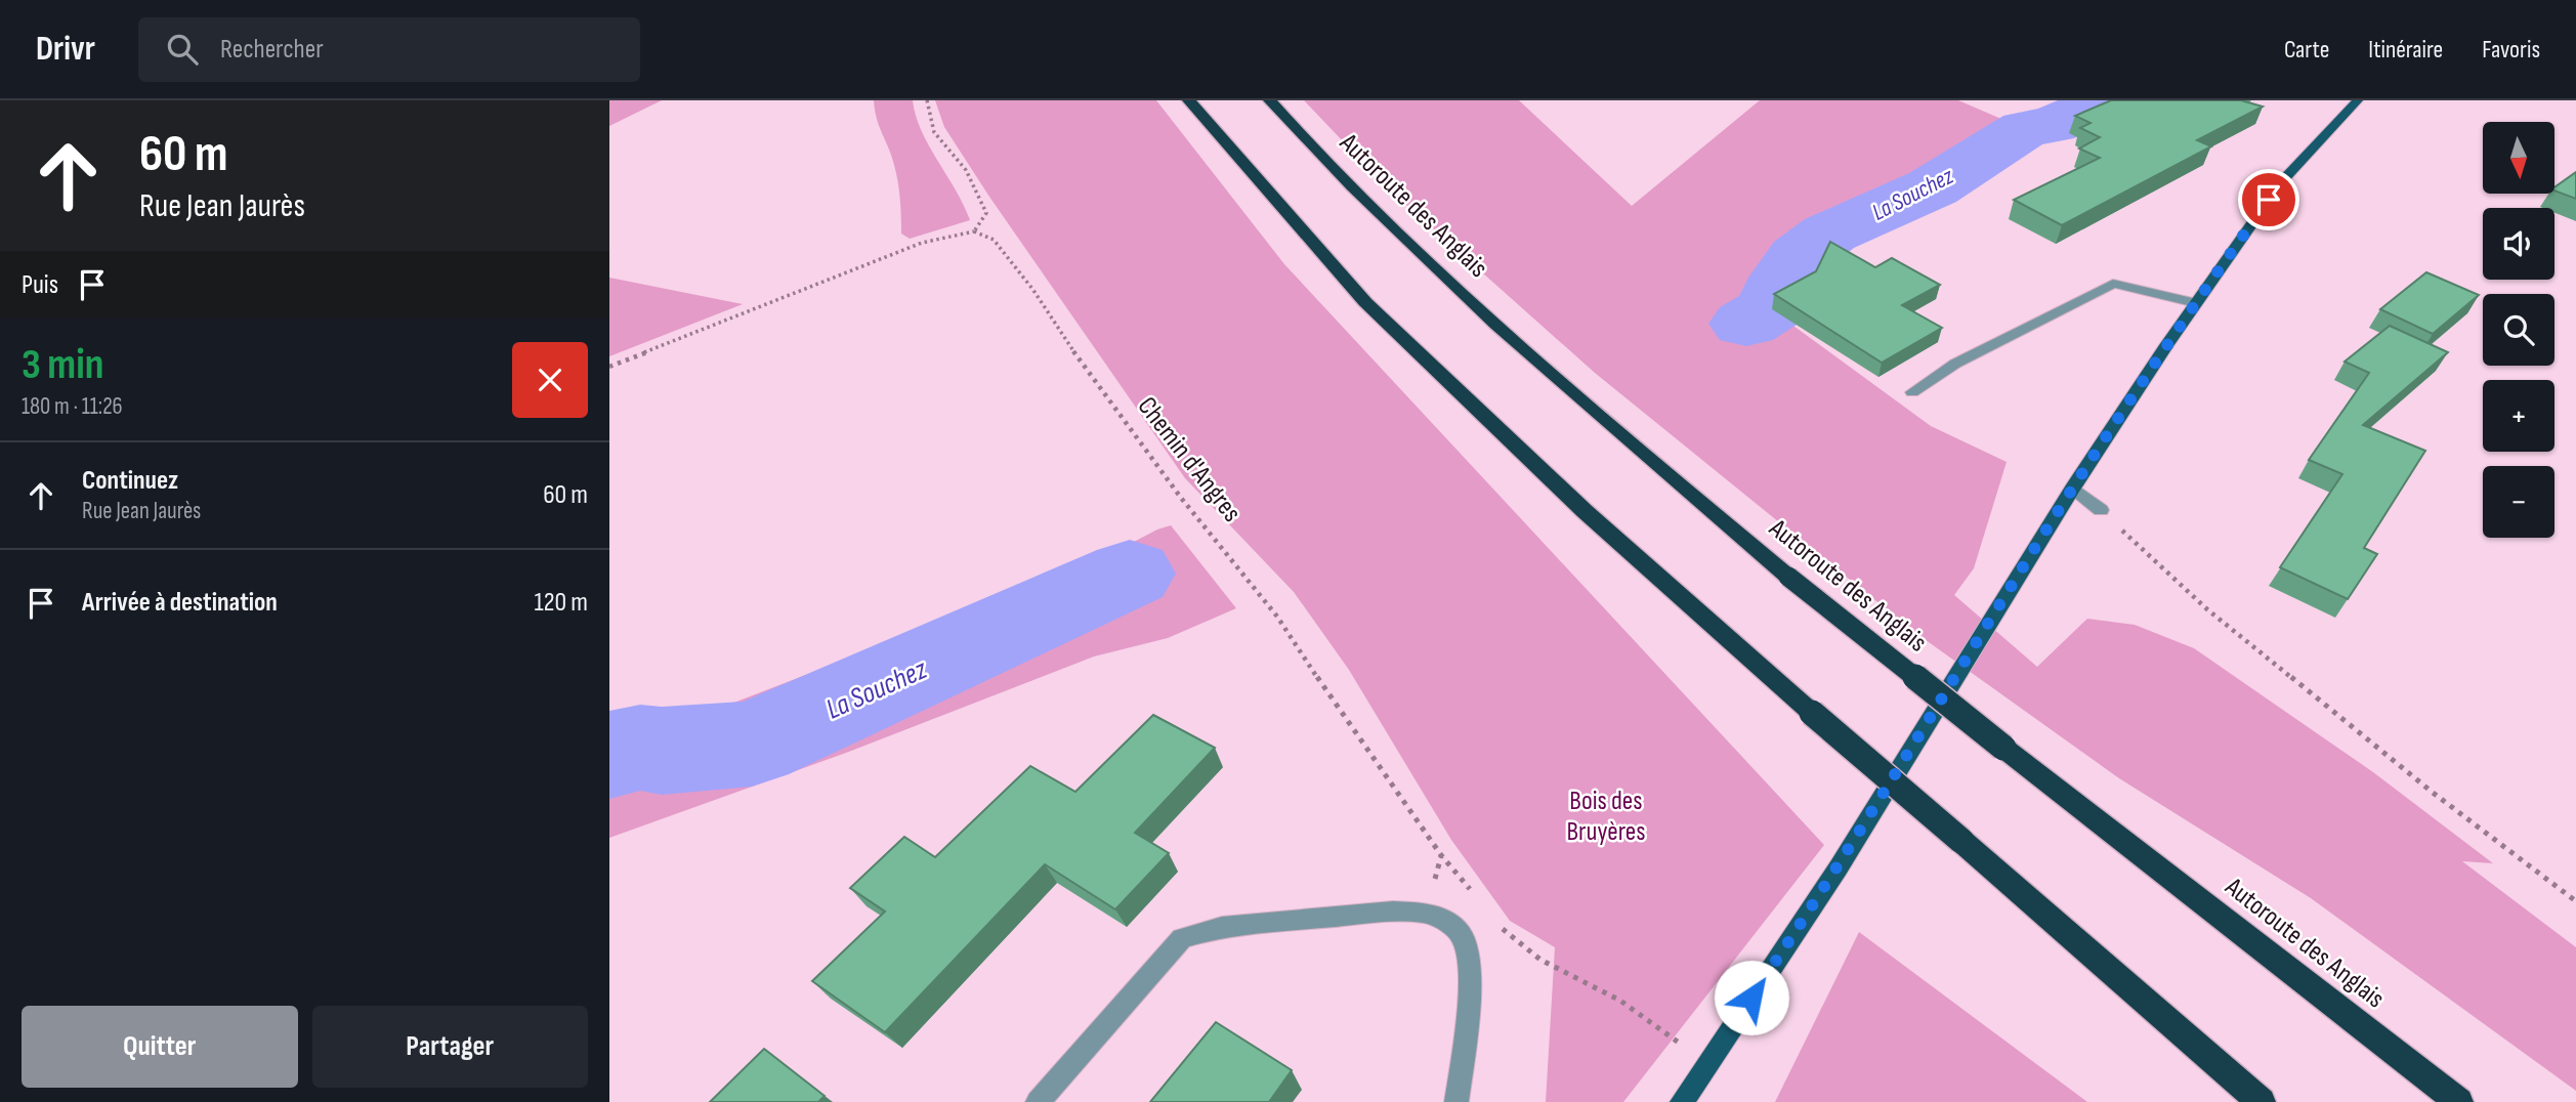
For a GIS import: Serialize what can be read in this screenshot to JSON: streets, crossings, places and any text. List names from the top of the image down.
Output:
{
  "streets": {
    "highway": ["Autoroute des Anglais"],
    "path": ["Chemin d'Angres"]
  },
  "water": ["La Souchez"],
  "parks": ["Bois des Bruyères"],
  "north": "bottom",
  "page": {
    "header": "Drivr",
    "search": "Rechercher",
    "nav": ["Carte", "Itinéraire", "Favoris"],
    "turn": ["60 m", "Rue Jean Jaurès"],
    "map_buttons": ["+", "−"],
    "then": "Puis",
    "heading": ["3 min", "180 m · 11:26"],
    "list": [
      {
        "name": "Continuez",
        "note": "Rue Jean Jaurès",
        "value": "60 m"
      },
      {
        "name": "Arrivée à destination",
        "value": "120 m"
      }
    ],
    "buttons": ["Quitter", "Partager"]
  }
}
